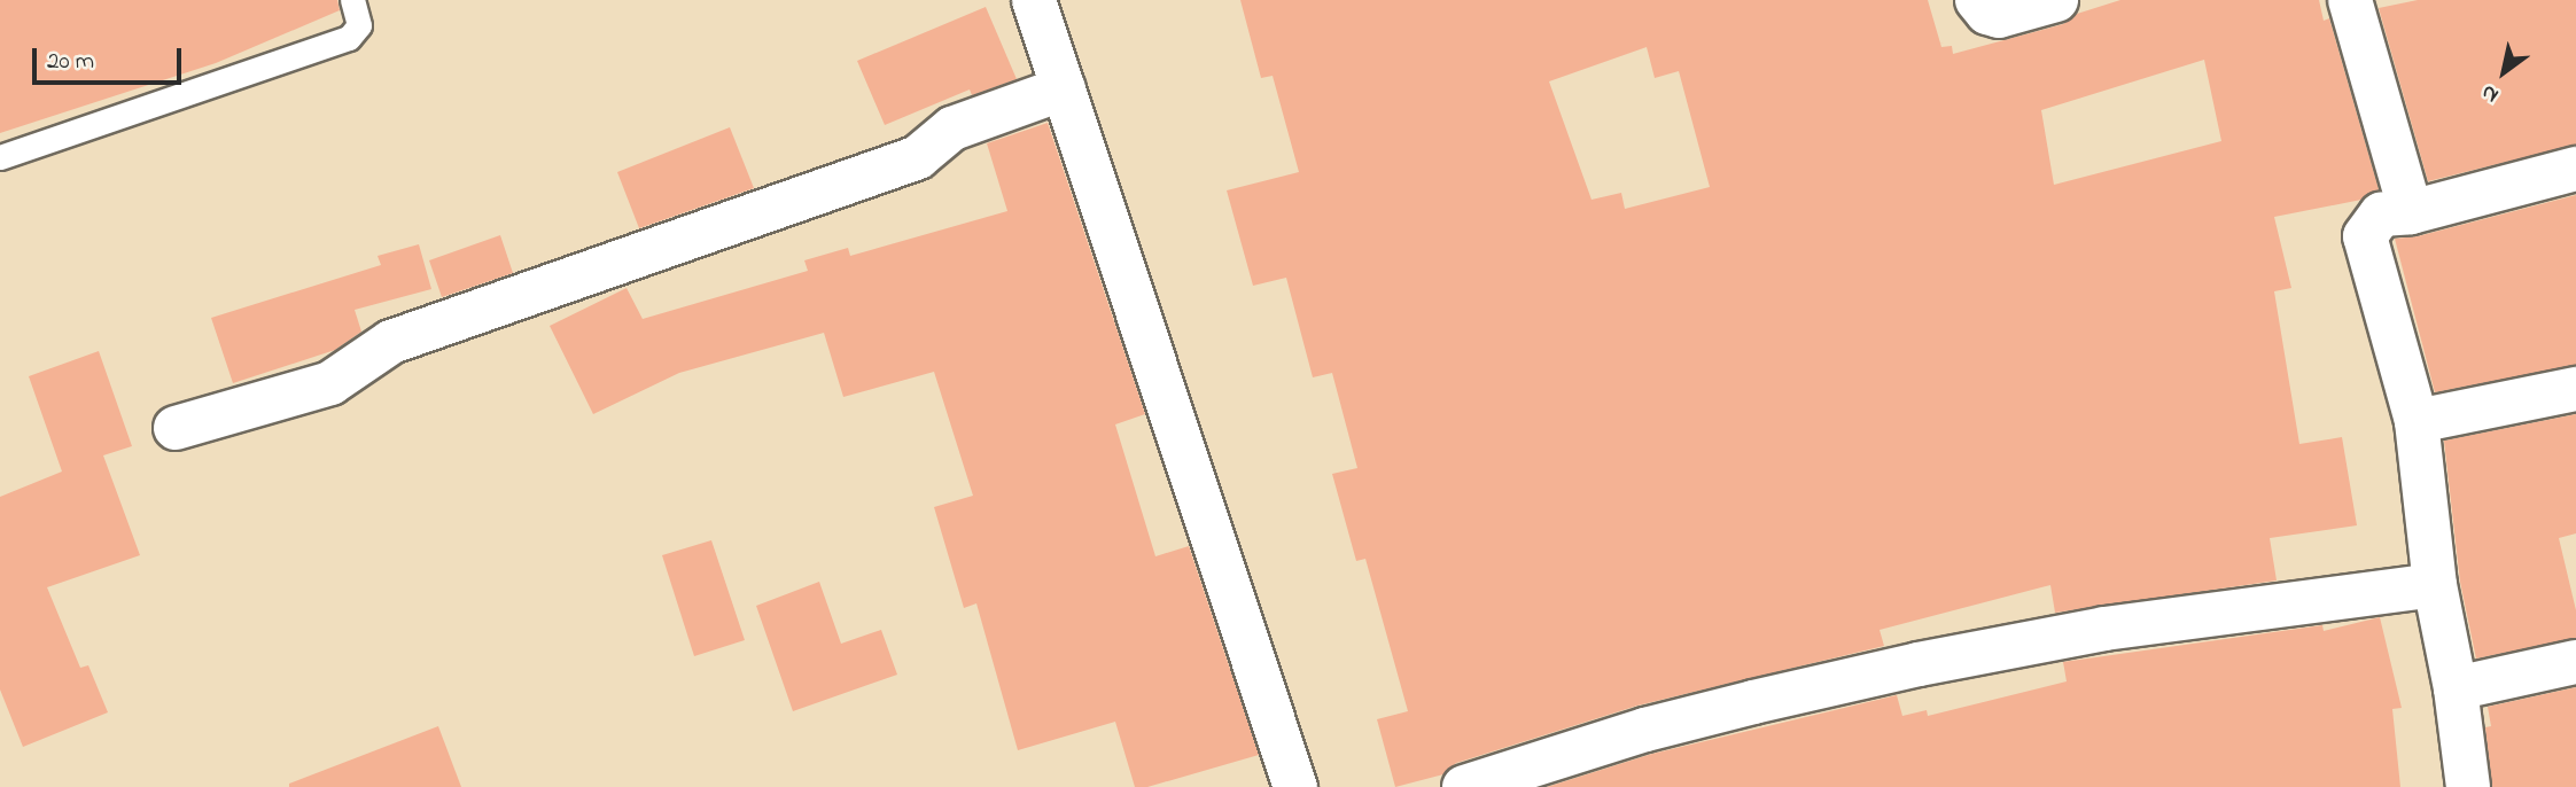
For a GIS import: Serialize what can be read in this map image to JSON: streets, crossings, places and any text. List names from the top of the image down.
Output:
{
  "scale_bar": "20 m",
  "north": "bottom left"
}
